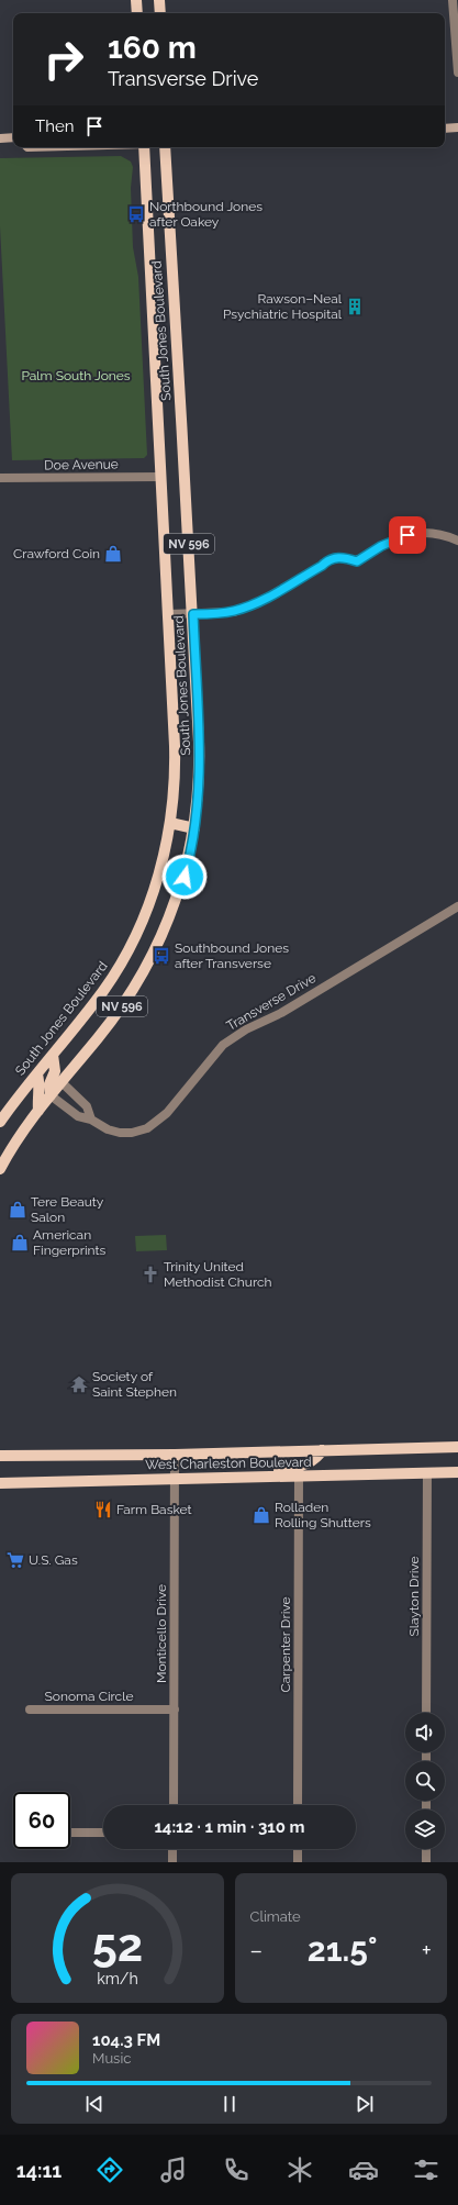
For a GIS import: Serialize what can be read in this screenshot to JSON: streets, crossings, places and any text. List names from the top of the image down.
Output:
{
  "streets": {
    "main road": ["South Jones Boulevard", "NV 596", "West Charleston Boulevard"],
    "street": [
      "Doe Avenue",
      "Transverse Drive",
      "Slayton Drive",
      "Monticello Drive",
      "Carpenter Drive",
      "Sonoma Circle"
    ]
  },
  "crossings": [
    ["South Jones Boulevard", "Doe Avenue"],
    ["South Jones Boulevard", "Transverse Drive"],
    ["West Charleston Boulevard", "Slayton Drive"],
    ["West Charleston Boulevard", "Monticello Drive"],
    ["West Charleston Boulevard", "Carpenter Drive"],
    ["Monticello Drive", "Sonoma Circle"]
  ],
  "parks": ["Palm South Jones"],
  "places": {
    "bus stop": ["Northbound Jones after Oakey", "Southbound Jones after Transverse"],
    "building": ["Rawson–Neal Psychiatric Hospital"],
    "shop": [
      "Crawford Coin",
      "Tere Beauty Salon",
      "American Fingerprints",
      "Rolladen Rolling Shutters"
    ],
    "church": ["Trinity United Methodist Church"],
    "temple": ["Society of Saint Stephen"],
    "restaurant": ["Farm Basket"],
    "supermarket": ["U.S. Gas"]
  },
  "page": {
    "turn": ["160 m", "Transverse Drive"],
    "then": "Then",
    "limit": "60",
    "trip": "14:12 · 1 min · 310 m",
    "tile": "Climate",
    "heat": ["−", "21.5°", "+"],
    "song": ["104.3 FM", "Music"],
    "tabs": "14:11",
    "gauge": ["52", "km/h"]
  }
}
